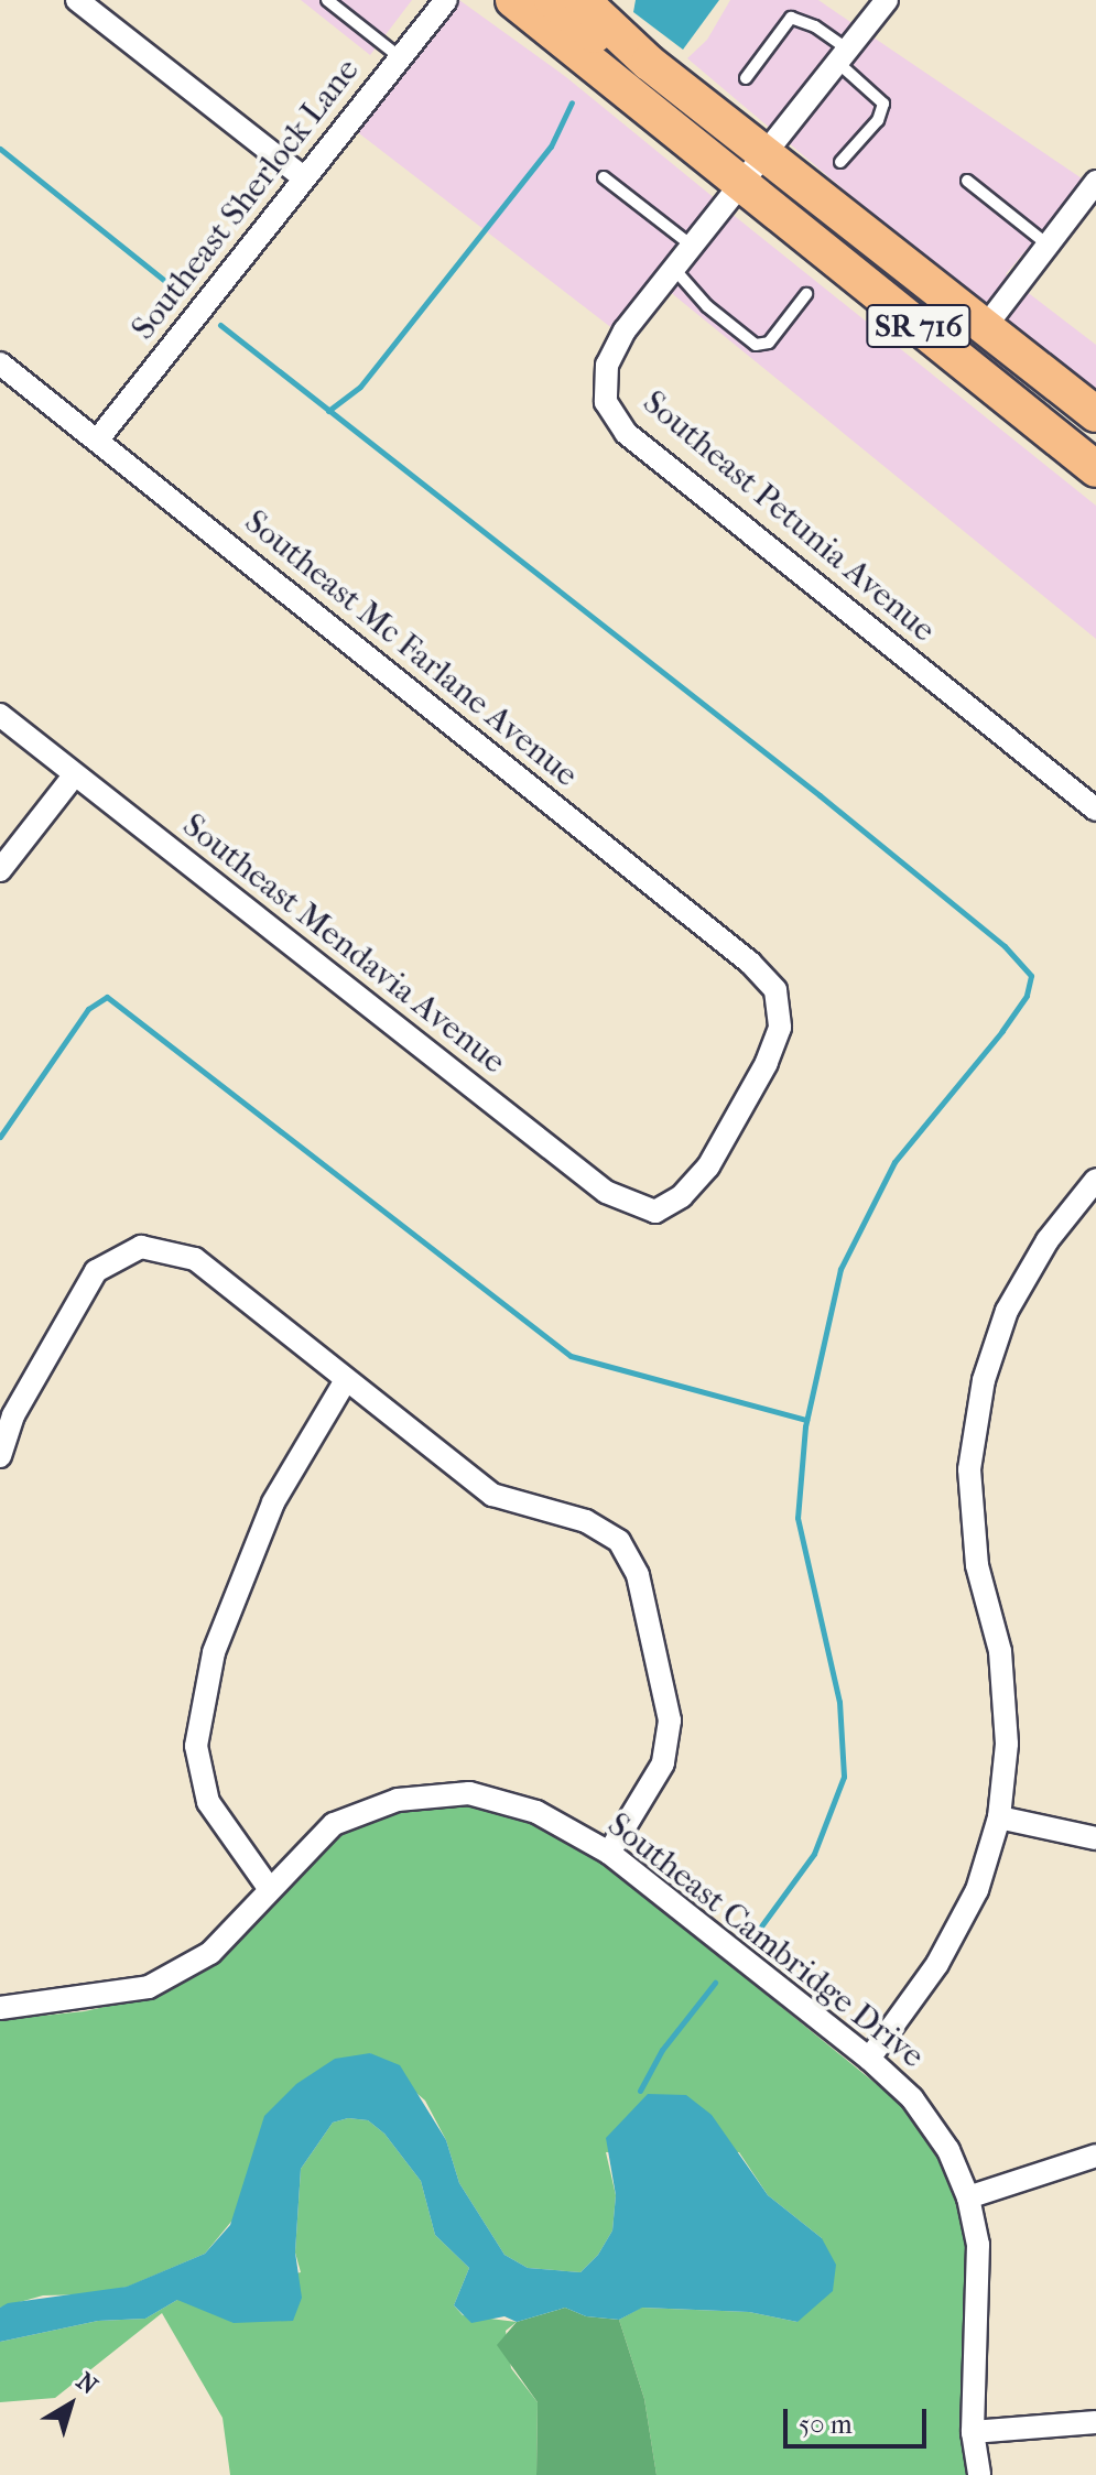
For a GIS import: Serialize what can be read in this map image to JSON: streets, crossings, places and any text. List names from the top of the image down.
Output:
{
  "streets": {
    "main road": ["SR 716"],
    "street": [
      "Southeast Sherlock Lane",
      "Southeast Petunia Avenue",
      "Southeast Mc Farlane Avenue",
      "Southeast Mendavia Avenue",
      "Southeast Cambridge Drive"
    ]
  },
  "crossings": [
    ["Southeast Sherlock Lane", "Southeast Mc Farlane Avenue"],
    ["SR 716", "Southeast Petunia Avenue"],
    ["Southeast Mc Farlane Avenue", "Southeast Mendavia Avenue"]
  ],
  "scale_bar": "50 m",
  "north": "top right"
}
